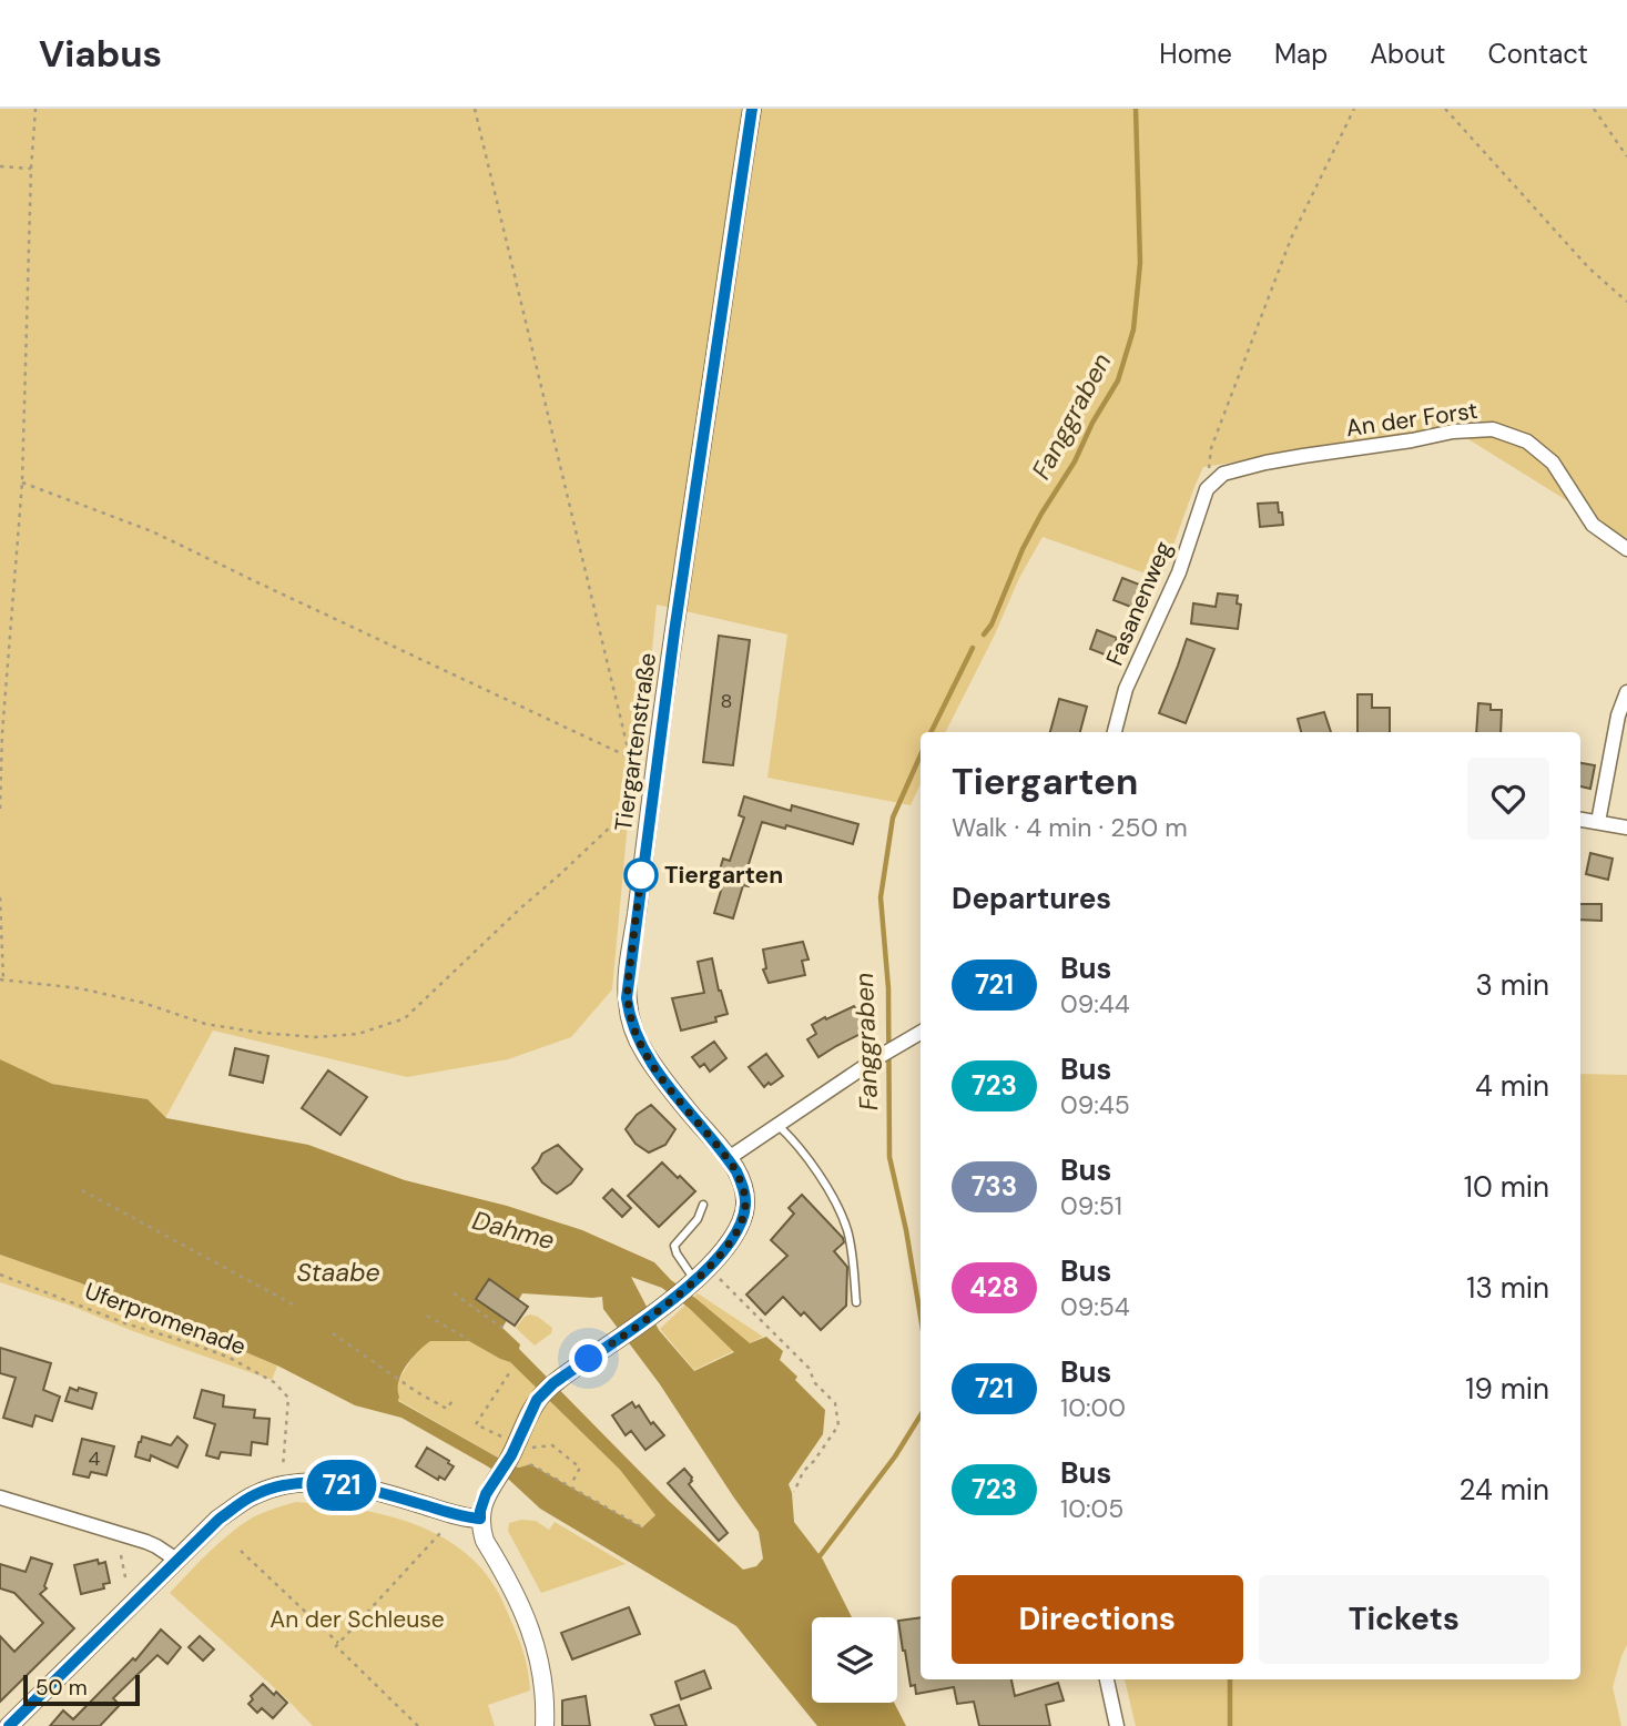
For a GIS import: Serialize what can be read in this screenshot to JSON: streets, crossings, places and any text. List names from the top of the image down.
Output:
{
  "streets": {
    "street": ["An der Forst", "Fasanenweg", "Tiergartenstraße"],
    "path": ["Uferpromenade"]
  },
  "crossings": [
    ["An der Forst", "Fasanenweg"]
  ],
  "water": ["Fanggraben", "Dahme", "Staabe"],
  "parks": ["An der Schleuse"],
  "places": ["Tiergarten"],
  "lines": ["bus line 721"],
  "house_numbers": ["8", "4"],
  "scale_bar": "50 m",
  "page": {
    "header": "Viabus",
    "nav": [
      "Home",
      "Map",
      "About",
      "Contact"
    ],
    "on_map": "721",
    "heading": [
      ["Tiergarten", "Walk · 4 min · 250 m"],
      "Departures"
    ],
    "list": [
      {
        "mark": "721",
        "name": "Bus",
        "note": "09:44",
        "value": "3 min"
      },
      {
        "mark": "723",
        "name": "Bus",
        "note": "09:45",
        "value": "4 min"
      },
      {
        "mark": "733",
        "name": "Bus",
        "note": "09:51",
        "value": "10 min"
      },
      {
        "mark": "428",
        "name": "Bus",
        "note": "09:54",
        "value": "13 min"
      },
      {
        "mark": "721",
        "name": "Bus",
        "note": "10:00",
        "value": "19 min"
      },
      {
        "mark": "723",
        "name": "Bus",
        "note": "10:05",
        "value": "24 min"
      }
    ],
    "buttons": ["Directions", "Tickets"],
    "scale": "50 m"
  }
}
